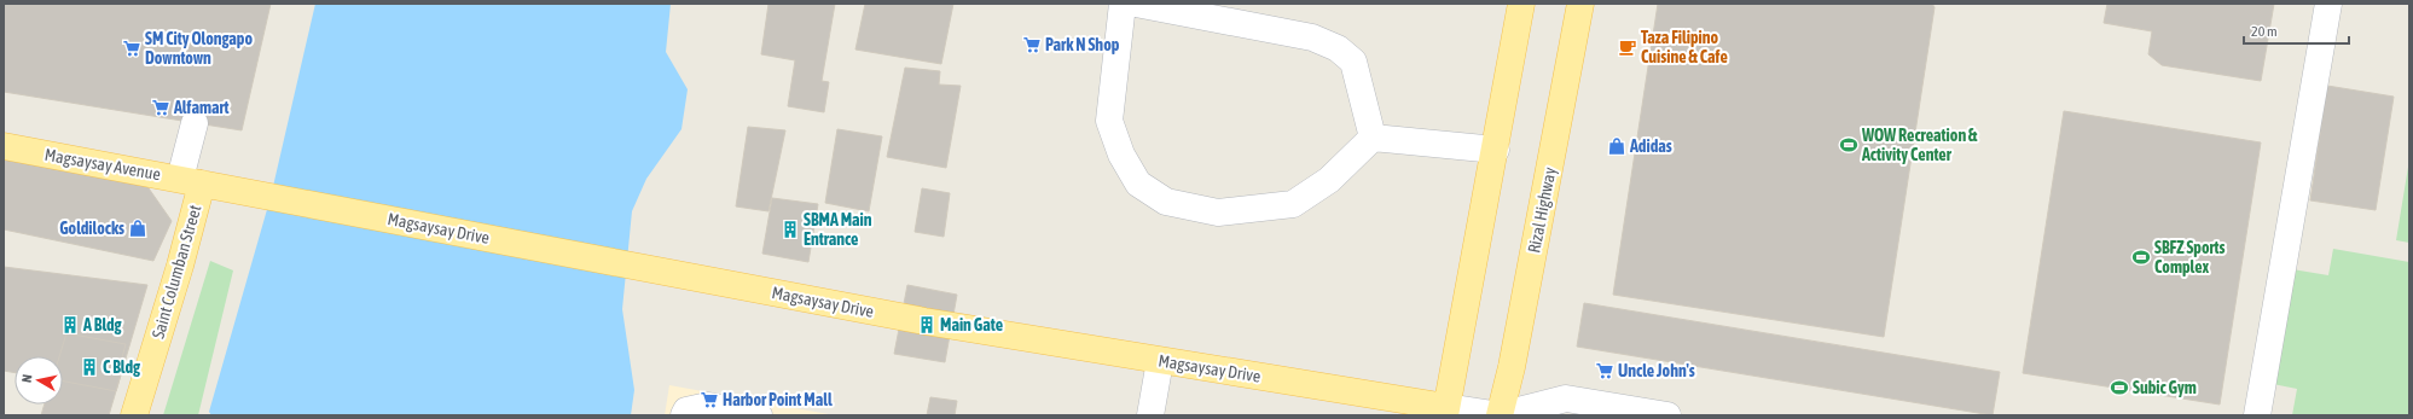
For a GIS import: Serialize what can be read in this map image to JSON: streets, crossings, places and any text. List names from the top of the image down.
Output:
{
  "streets": {
    "main road": [
      "Magsaysay Avenue",
      "Rizal Highway",
      "Magsaysay Drive",
      "Saint Columban Street"
    ]
  },
  "crossings": [
    ["Magsaysay Avenue", "Magsaysay Drive"],
    ["Magsaysay Avenue", "Saint Columban Street"],
    ["Magsaysay Drive", "Saint Columban Street"]
  ],
  "places": {
    "supermarket": [
      "Park N Shop",
      "SM City Olongapo Downtown",
      "Alfamart",
      "Uncle John's",
      "Harbor Point Mall"
    ],
    "cafe": ["Taza Filipino Cuisine & Cafe"],
    "sports": ["WOW Recreation & Activity Center", "SBFZ Sports Complex", "Subic Gym"],
    "shop": ["Adidas", "Goldilocks"],
    "building": [
      "SBMA Main Entrance",
      "A Bldg",
      "Main Gate",
      "C Bldg"
    ]
  },
  "scale_bar": "20 m",
  "north": "left"
}
